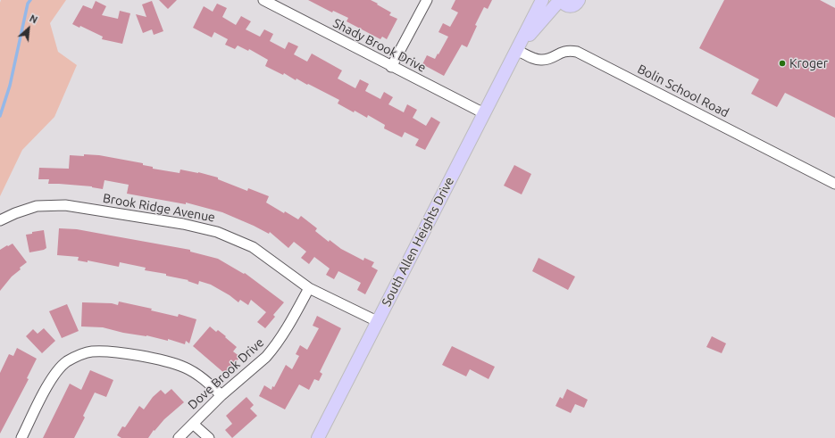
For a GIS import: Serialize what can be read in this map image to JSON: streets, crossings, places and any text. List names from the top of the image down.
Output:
{
  "streets": {
    "main road": ["South Allen Heights Drive"],
    "street": [
      "Shady Brook Drive",
      "Bolin School Road",
      "Brook Ridge Avenue",
      "Dove Brook Drive"
    ]
  },
  "crossings": [
    ["Shady Brook Drive", "South Allen Heights Drive"],
    ["Bolin School Road", "South Allen Heights Drive"],
    ["Brook Ridge Avenue", "South Allen Heights Drive"],
    ["Brook Ridge Avenue", "Dove Brook Drive"]
  ],
  "places": ["Kroger"],
  "north": "top right"
}
